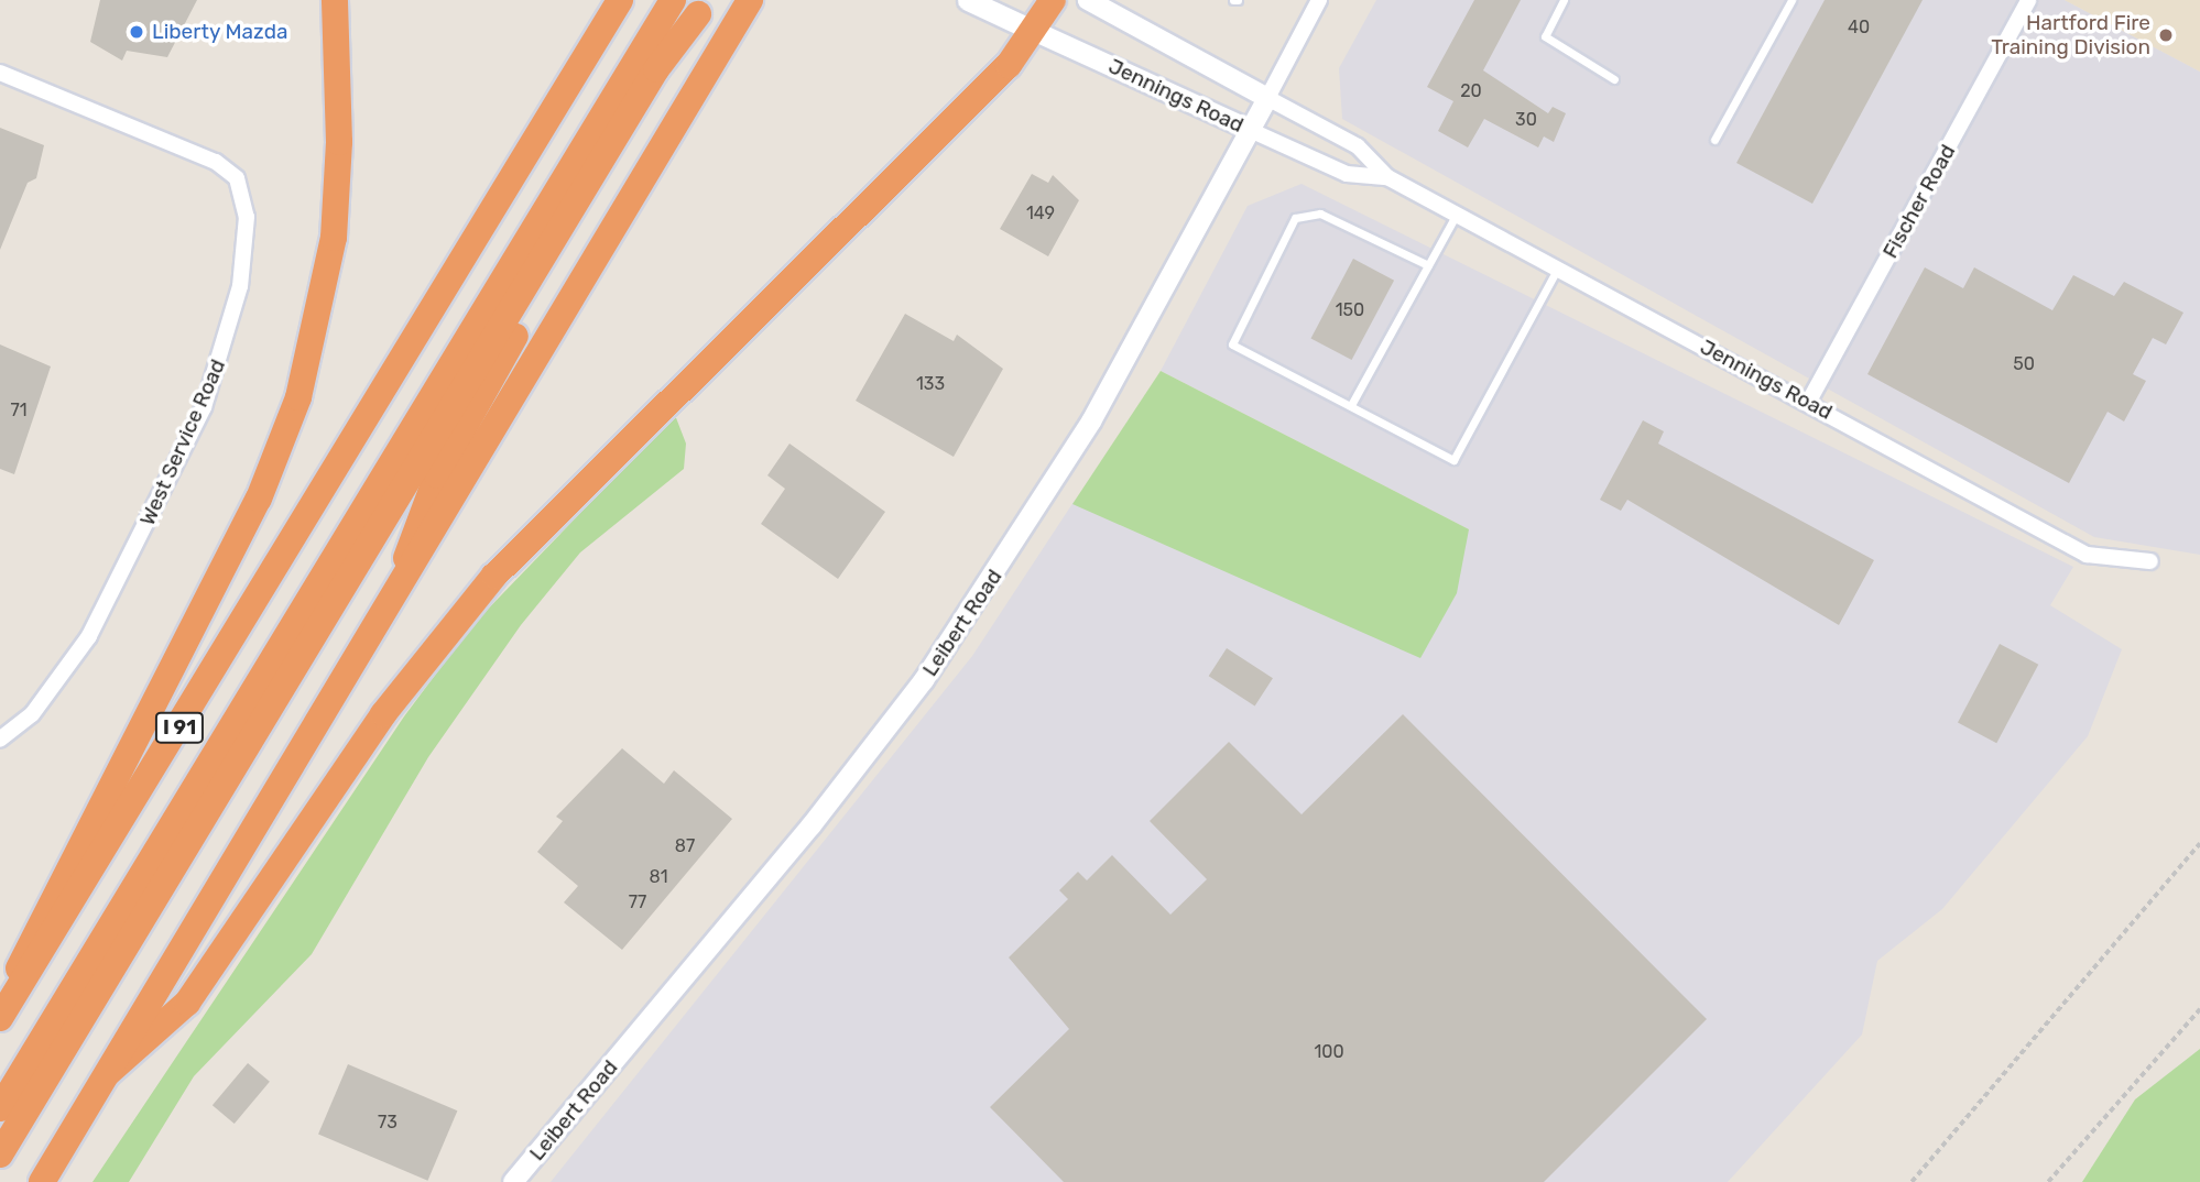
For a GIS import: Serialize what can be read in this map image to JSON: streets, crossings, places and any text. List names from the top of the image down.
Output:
{
  "streets": {
    "highway": ["I 91"],
    "main road": ["Jennings Road"],
    "street": ["Fischer Road", "West Service Road", "Leibert Road"]
  },
  "crossings": [
    ["Jennings Road", "Fischer Road"],
    ["Jennings Road", "Leibert Road"]
  ],
  "places": ["Liberty Mazda", "Hartford Fire Training Division"],
  "house_numbers": [
    "40",
    "20",
    "30",
    "149",
    "150",
    "50",
    "133",
    "71",
    "87",
    "81",
    "77",
    "100",
    "73"
  ]
}
